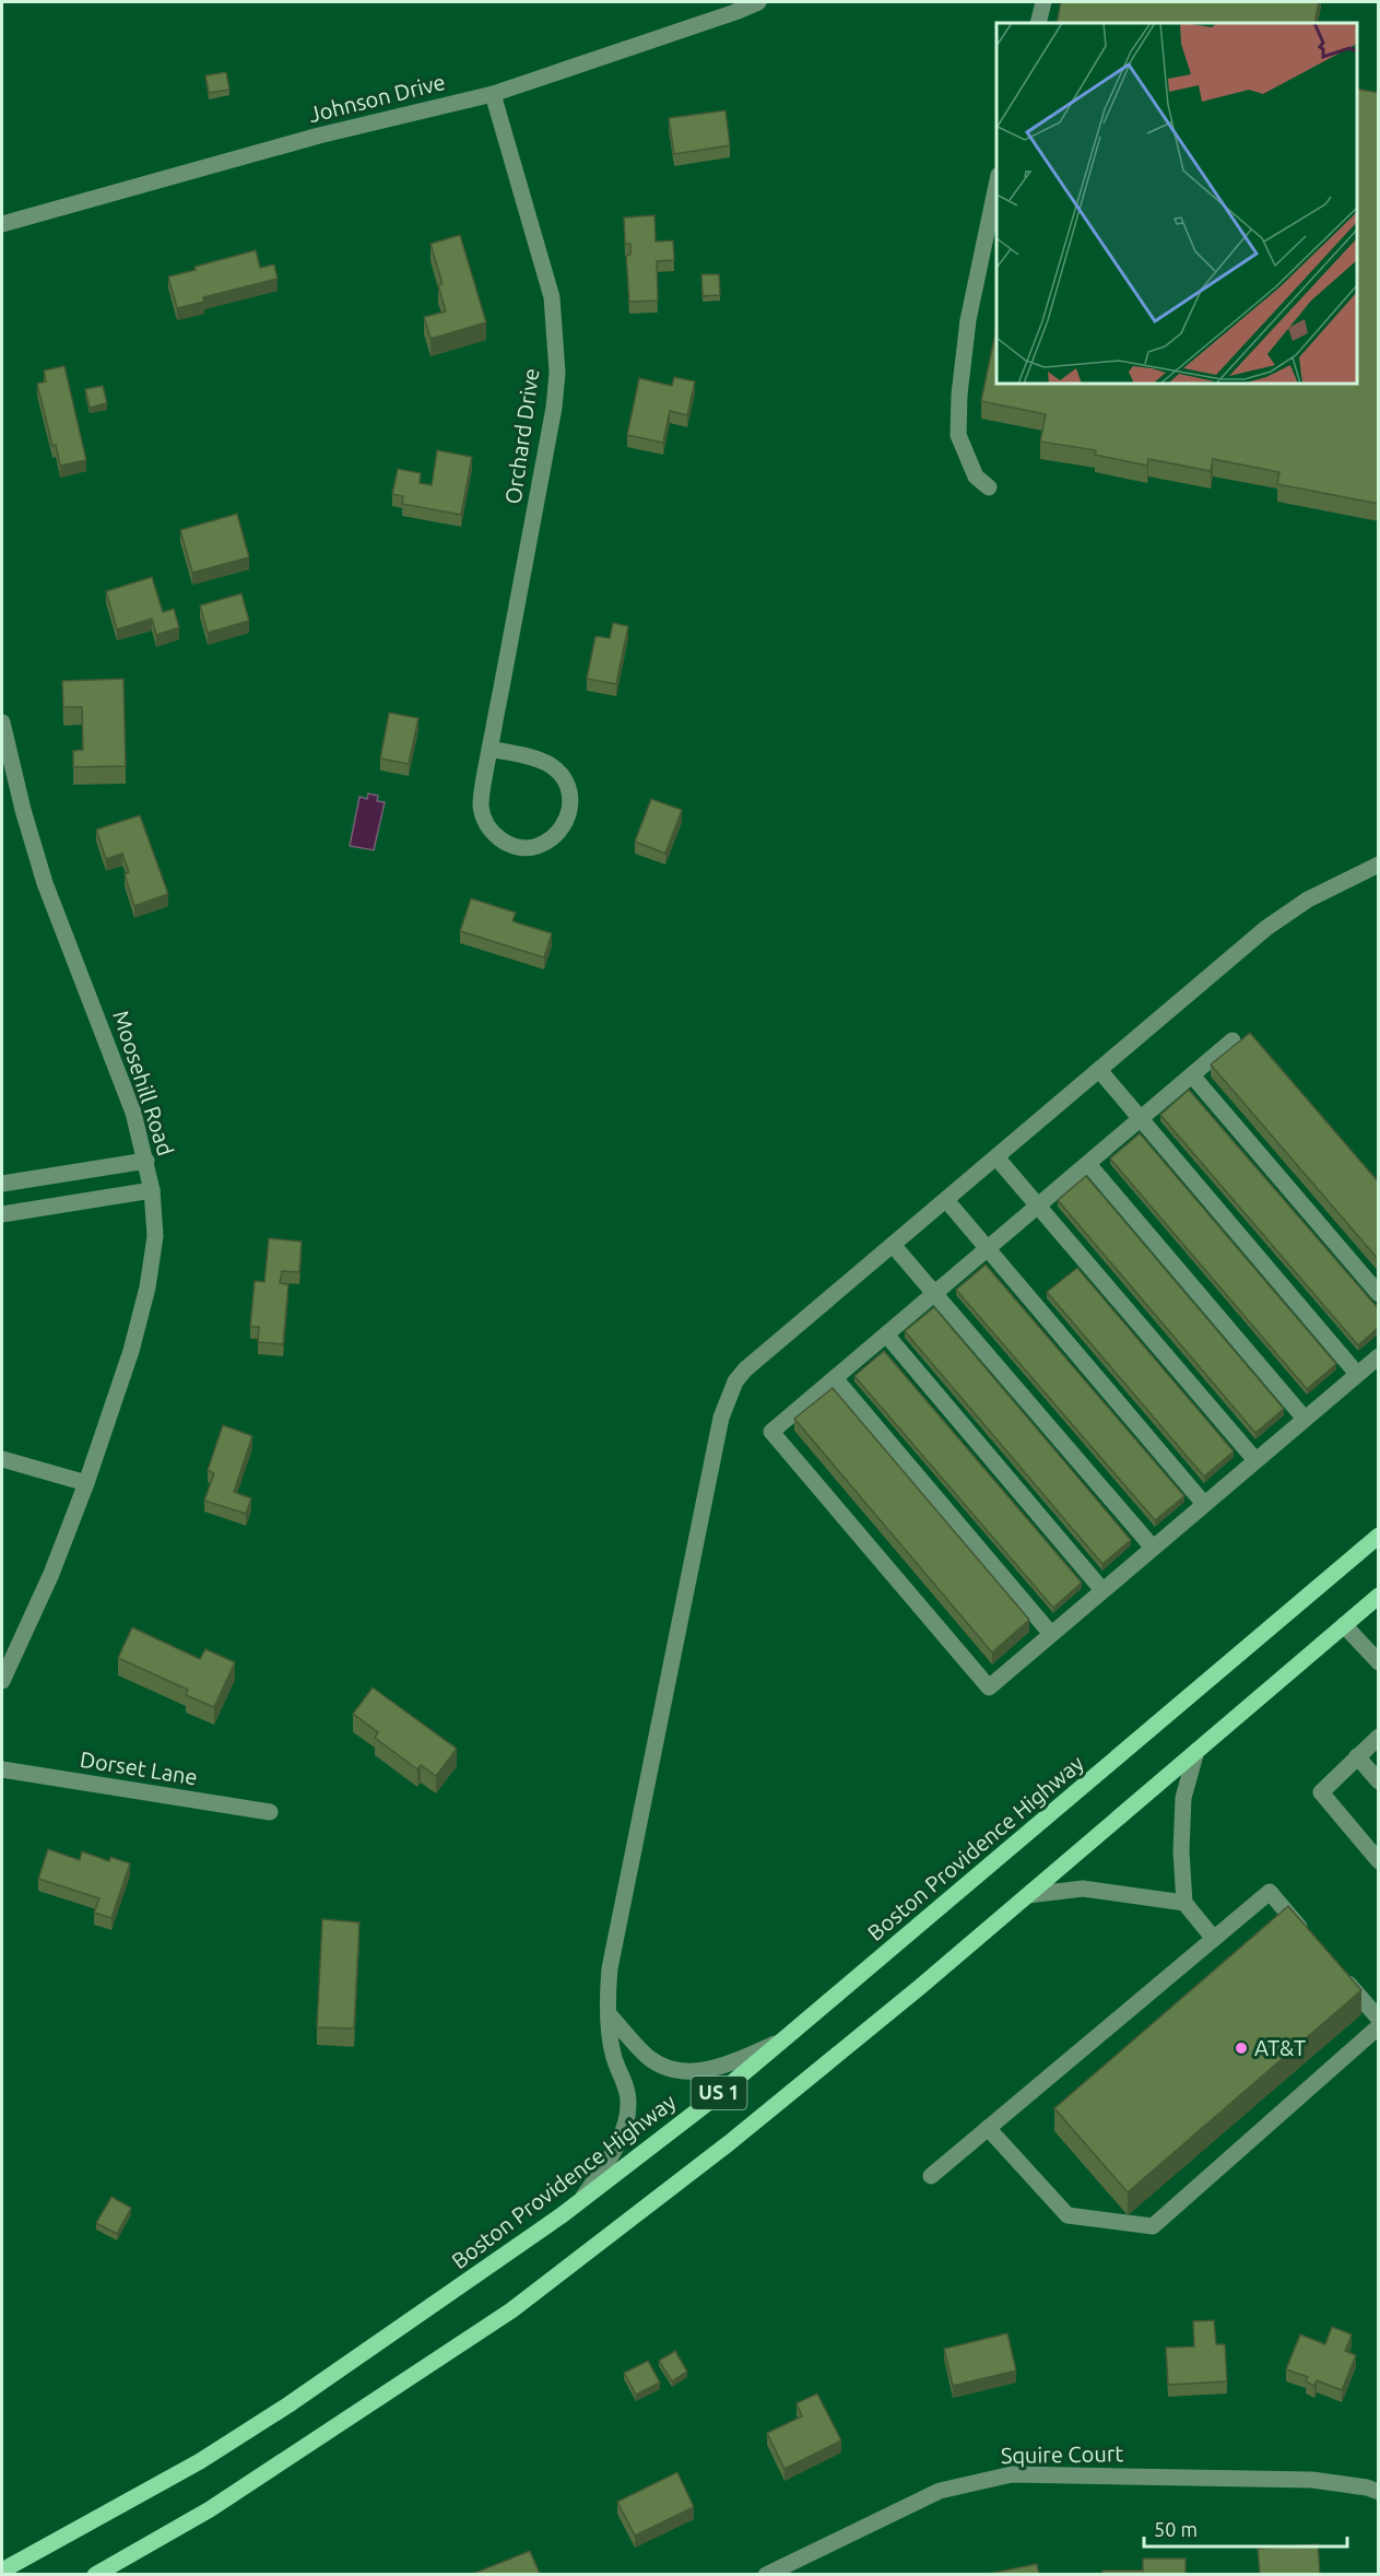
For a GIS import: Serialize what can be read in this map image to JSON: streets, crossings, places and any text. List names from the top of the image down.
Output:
{
  "streets": {
    "main road": ["Boston Providence Highway", "US 1"],
    "street": [
      "Johnson Drive",
      "Orchard Drive",
      "Moosehill Road",
      "Dorset Lane",
      "Squire Court"
    ]
  },
  "crossings": [
    ["Johnson Drive", "Orchard Drive"]
  ],
  "places": ["AT&T"],
  "scale_bar": "50 m"
}
